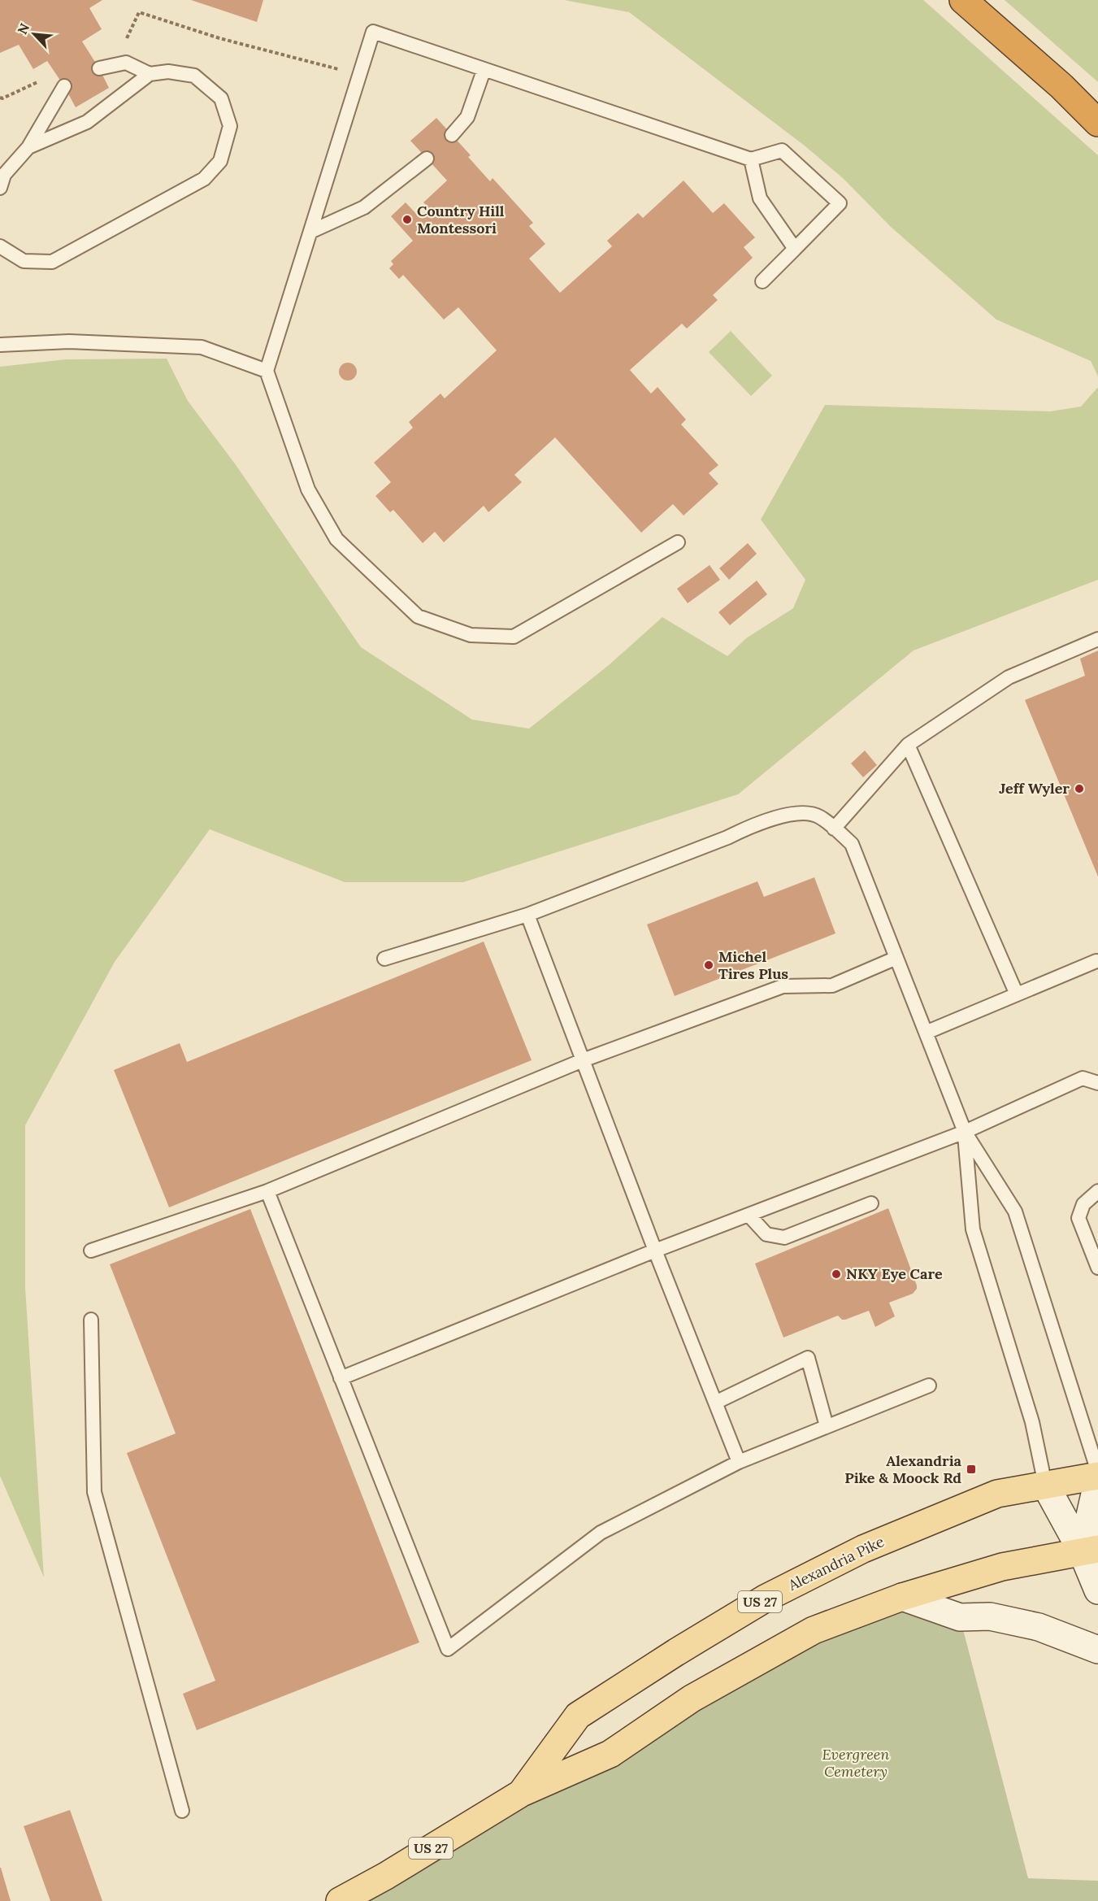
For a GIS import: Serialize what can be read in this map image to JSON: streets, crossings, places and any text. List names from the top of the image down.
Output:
{
  "streets": {
    "main road": ["Alexandria Pike", "US 27"]
  },
  "parks": ["Evergreen Cemetery"],
  "places": {
    "other": [
      "Country Hill Montessori",
      "Jeff Wyler",
      "Michel Tires Plus",
      "NKY Eye Care"
    ],
    "transit": ["Alexandria Pike & Moock Rd"]
  },
  "north": "top left"
}
